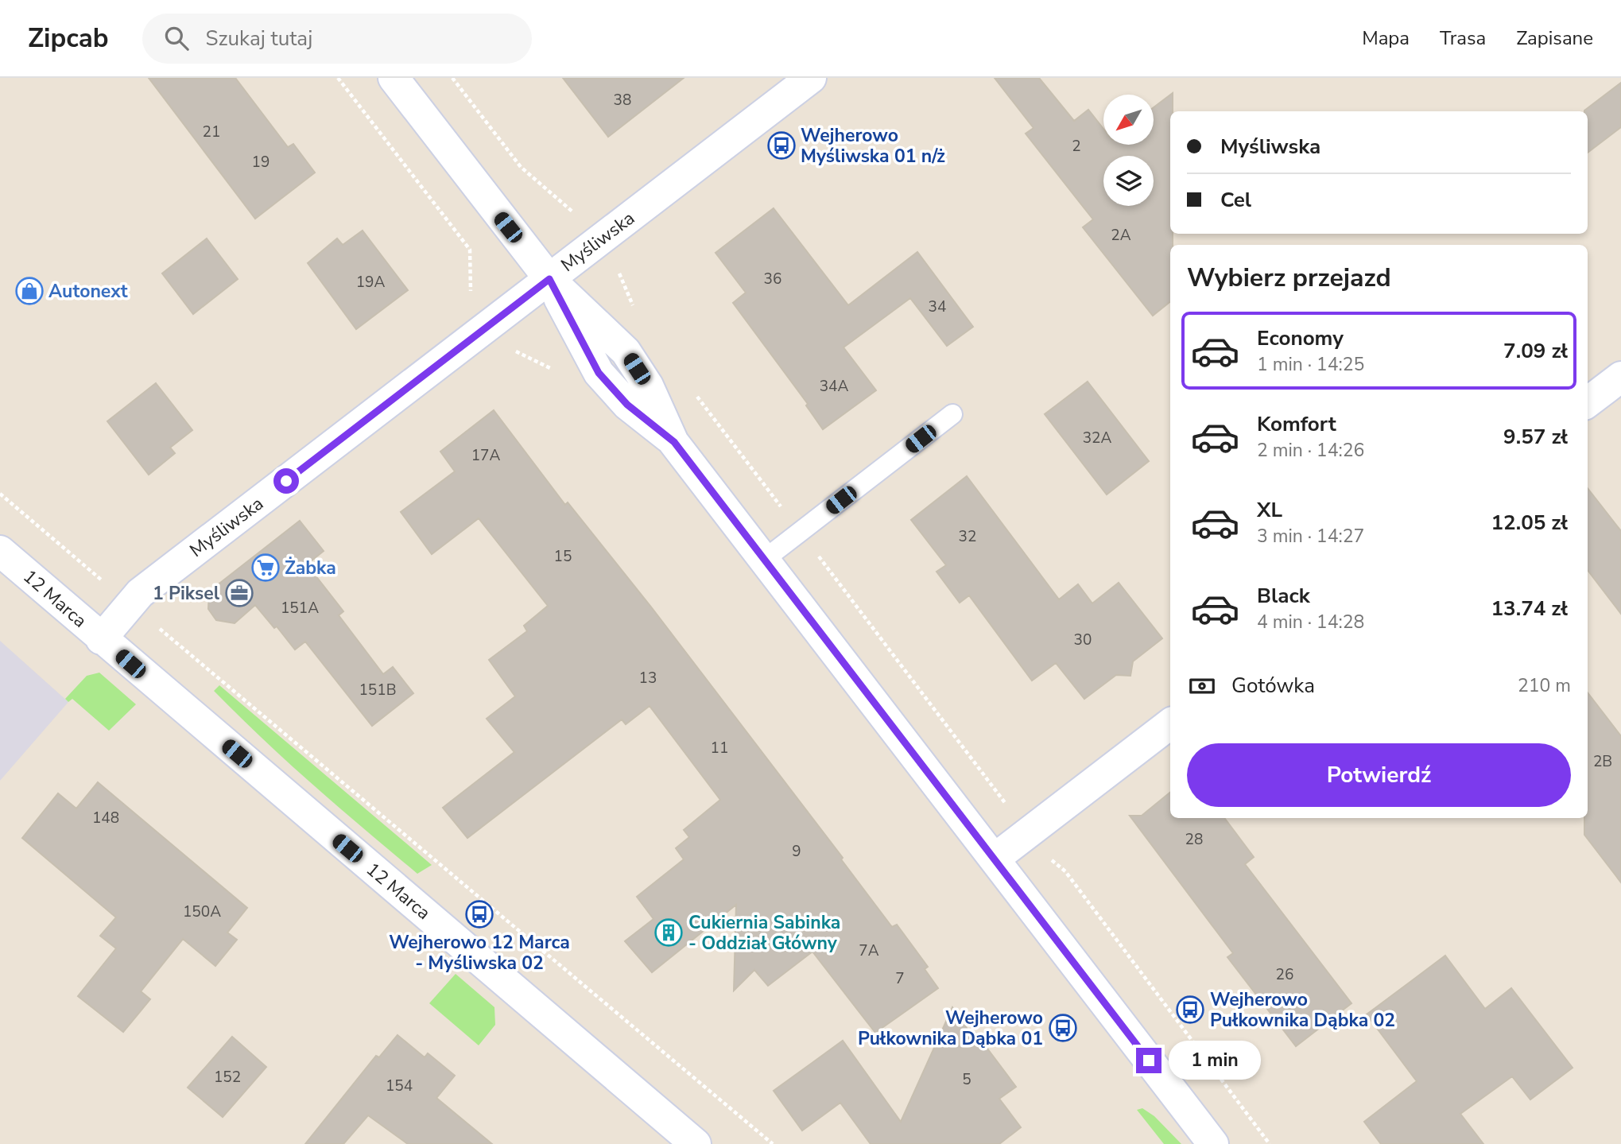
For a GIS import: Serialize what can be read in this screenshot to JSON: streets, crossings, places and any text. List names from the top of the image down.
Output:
{
  "streets": {
    "street": ["Myśliwska", "12 Marca"]
  },
  "crossings": [
    ["Myśliwska", "12 Marca"]
  ],
  "places": {
    "bus stop": [
      "Wejherowo Myśliwska 01 n/ż",
      "Wejherowo 12 Marca - Myśliwska 02",
      "Wejherowo Pułkownika Dąbka 02",
      "Wejherowo Pułkownika Dąbka 01"
    ],
    "shop": ["Autonext"],
    "supermarket": ["Żabka"],
    "office": ["1 Piksel"],
    "building": ["Cukiernia Sabinka - Oddział Główny"]
  },
  "house_numbers": [
    "38",
    "21",
    "2",
    "19",
    "2A",
    "36",
    "19A",
    "34",
    "34A",
    "32A",
    "17A",
    "32",
    "15",
    "151A",
    "30",
    "13",
    "151B",
    "11",
    "2B",
    "148",
    "28",
    "9",
    "150A",
    "7A",
    "26",
    "7",
    "152",
    "5",
    "154"
  ],
  "north": "bottom left",
  "page": {
    "header": "Zipcab",
    "search": "Szukaj tutaj",
    "nav": ["Mapa", "Trasa", "Zapisane"],
    "banner": ["Myśliwska", "Cel"],
    "heading": "Wybierz przejazd",
    "list": [
      {
        "name": "Economy",
        "note": "1 min · 14:25",
        "value": "7.09 zł"
      },
      {
        "name": "Komfort",
        "note": "2 min · 14:26",
        "value": "9.57 zł"
      },
      {
        "name": "XL",
        "note": "3 min · 14:27",
        "value": "12.05 zł"
      },
      {
        "name": "Black",
        "note": "4 min · 14:28",
        "value": "13.74 zł"
      }
    ],
    "pay": ["Gotówka", "210 m"],
    "buttons": "Potwierdź",
    "bubble": "1 min"
  }
}
